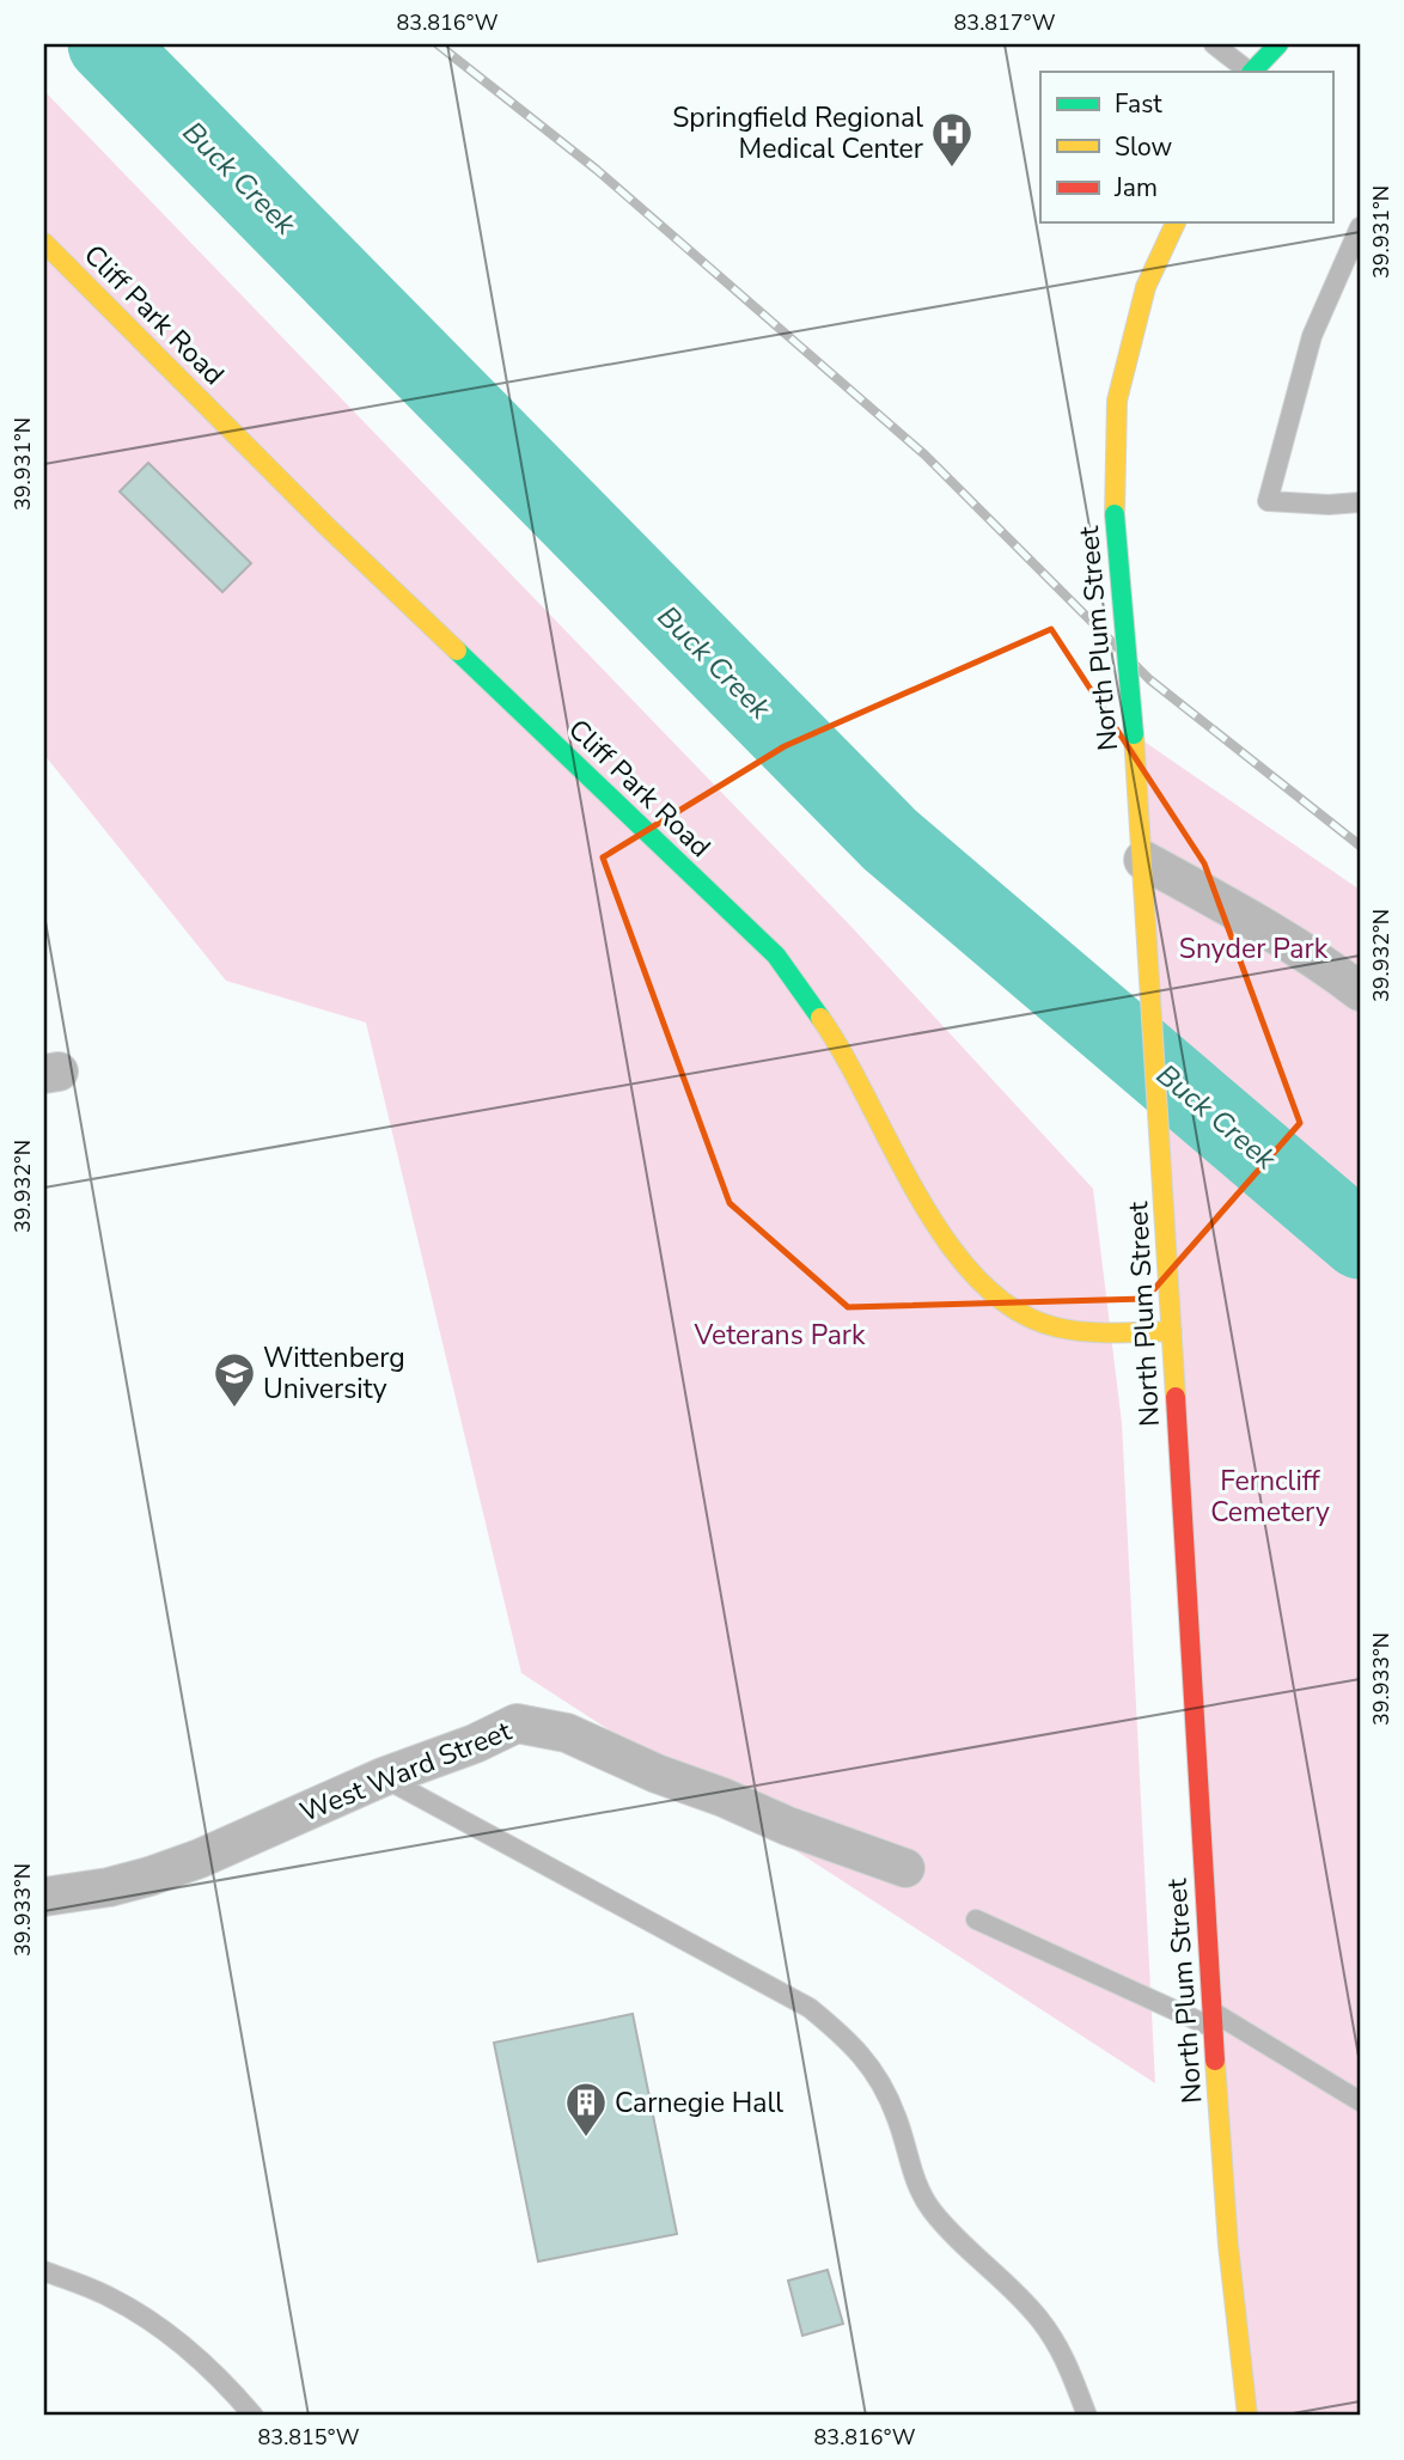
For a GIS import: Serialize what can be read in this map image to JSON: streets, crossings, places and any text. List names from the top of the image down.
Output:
{
  "streets": {
    "main road": ["Cliff Park Road", "North Plum Street"],
    "street": ["West Ward Street"]
  },
  "crossings": [
    ["Cliff Park Road", "North Plum Street"]
  ],
  "water": ["Buck Creek"],
  "parks": ["Snyder Park", "Veterans Park", "Ferncliff Cemetery"],
  "places": {
    "hospital": ["Springfield Regional Medical Center"],
    "school or university": ["Wittenberg University"],
    "building": ["Carnegie Hall"]
  },
  "legend": ["Fast", "Slow", "Jam"],
  "coordinates": [
    "83.816°W",
    "83.817°W",
    "39.931°N",
    "39.932°N",
    "39.933°N",
    "83.815°W"
  ]
}
